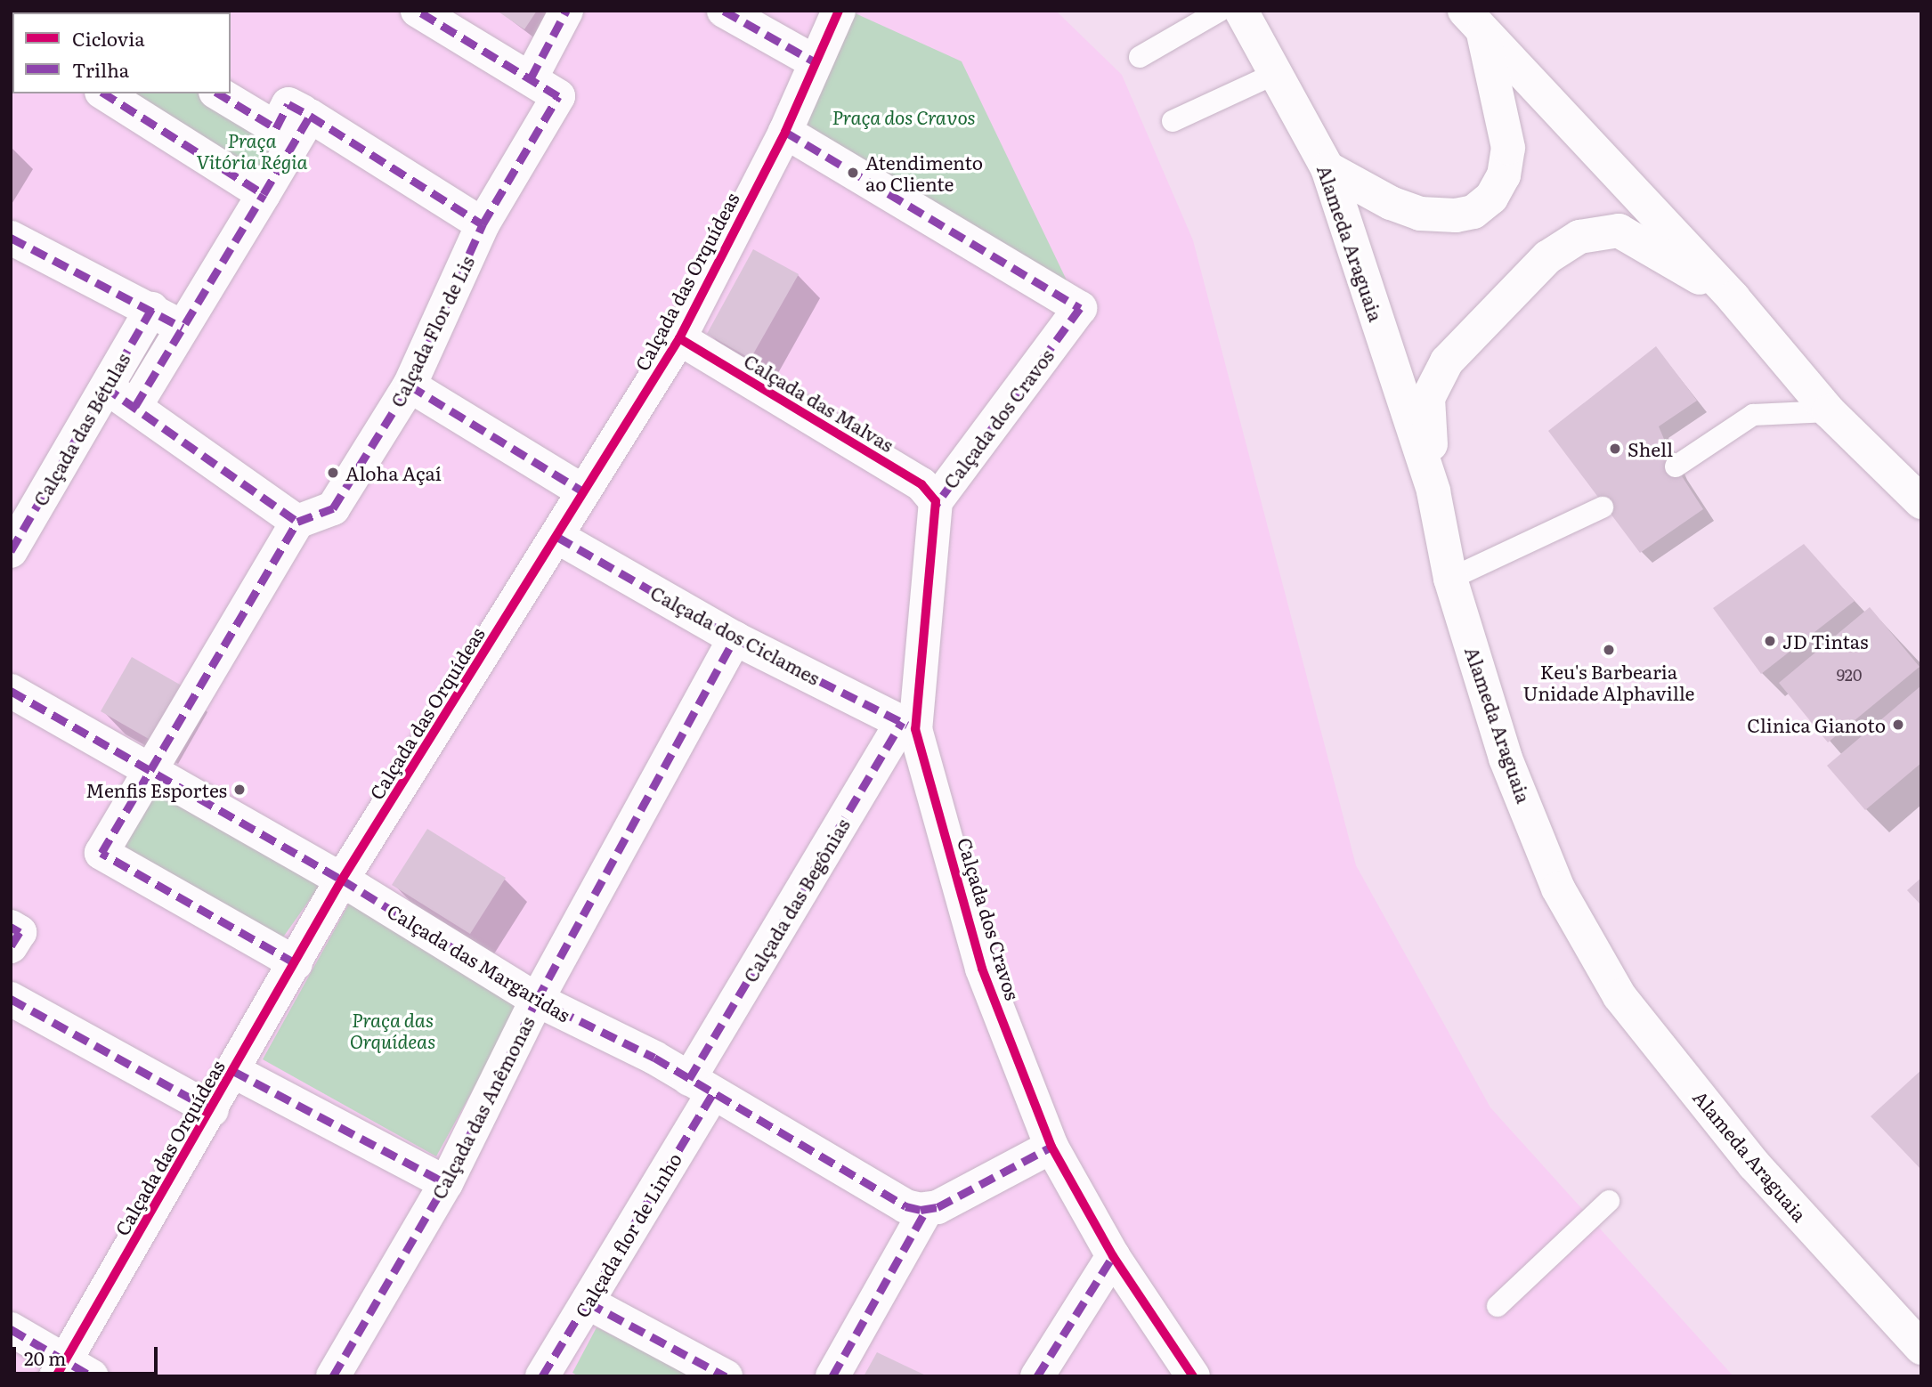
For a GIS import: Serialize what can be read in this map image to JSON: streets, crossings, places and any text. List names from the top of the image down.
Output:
{
  "streets": {
    "street": [
      "Alameda Araguaia",
      "Calçada das Orquídeas",
      "Calçada Flor de Lis",
      "Calçada das Malvas",
      "Calçada dos Cravos",
      "Calçada das Bétulas",
      "Calçada dos Ciclames",
      "Calçada das Begônias",
      "Calçada das Margaridas",
      "Calçada das Anêmonas",
      "Calçada flor de Linho"
    ]
  },
  "crossings": [
    ["Calçada das Orquídeas", "Calçada das Malvas"],
    ["Calçada das Orquídeas", "Calçada dos Cravos"],
    ["Calçada das Orquídeas", "Calçada dos Ciclames"],
    ["Calçada das Orquídeas", "Calçada das Margaridas"],
    ["Calçada das Malvas", "Calçada dos Cravos"],
    ["Calçada dos Cravos", "Calçada dos Ciclames"],
    ["Calçada dos Cravos", "Calçada das Begônias"],
    ["Calçada dos Ciclames", "Calçada das Begônias"],
    ["Calçada dos Ciclames", "Calçada das Anêmonas"],
    ["Calçada das Begônias", "Calçada das Margaridas"],
    ["Calçada das Begônias", "Calçada flor de Linho"],
    ["Calçada das Margaridas", "Calçada das Anêmonas"],
    ["Calçada das Margaridas", "Calçada flor de Linho"]
  ],
  "parks": ["Praça dos Cravos", "Praça Vitória Régia", "Praça das Orquídeas"],
  "places": [
    "Atendimento ao Cliente",
    "Shell",
    "Aloha Açaí",
    "JD Tintas",
    "Keu's Barbearia Unidade Alphaville",
    "Clinica Gianoto",
    "Menfis Esportes"
  ],
  "house_numbers": ["920"],
  "legend": ["Ciclovia", "Trilha"],
  "scale_bar": "20 m"
}
